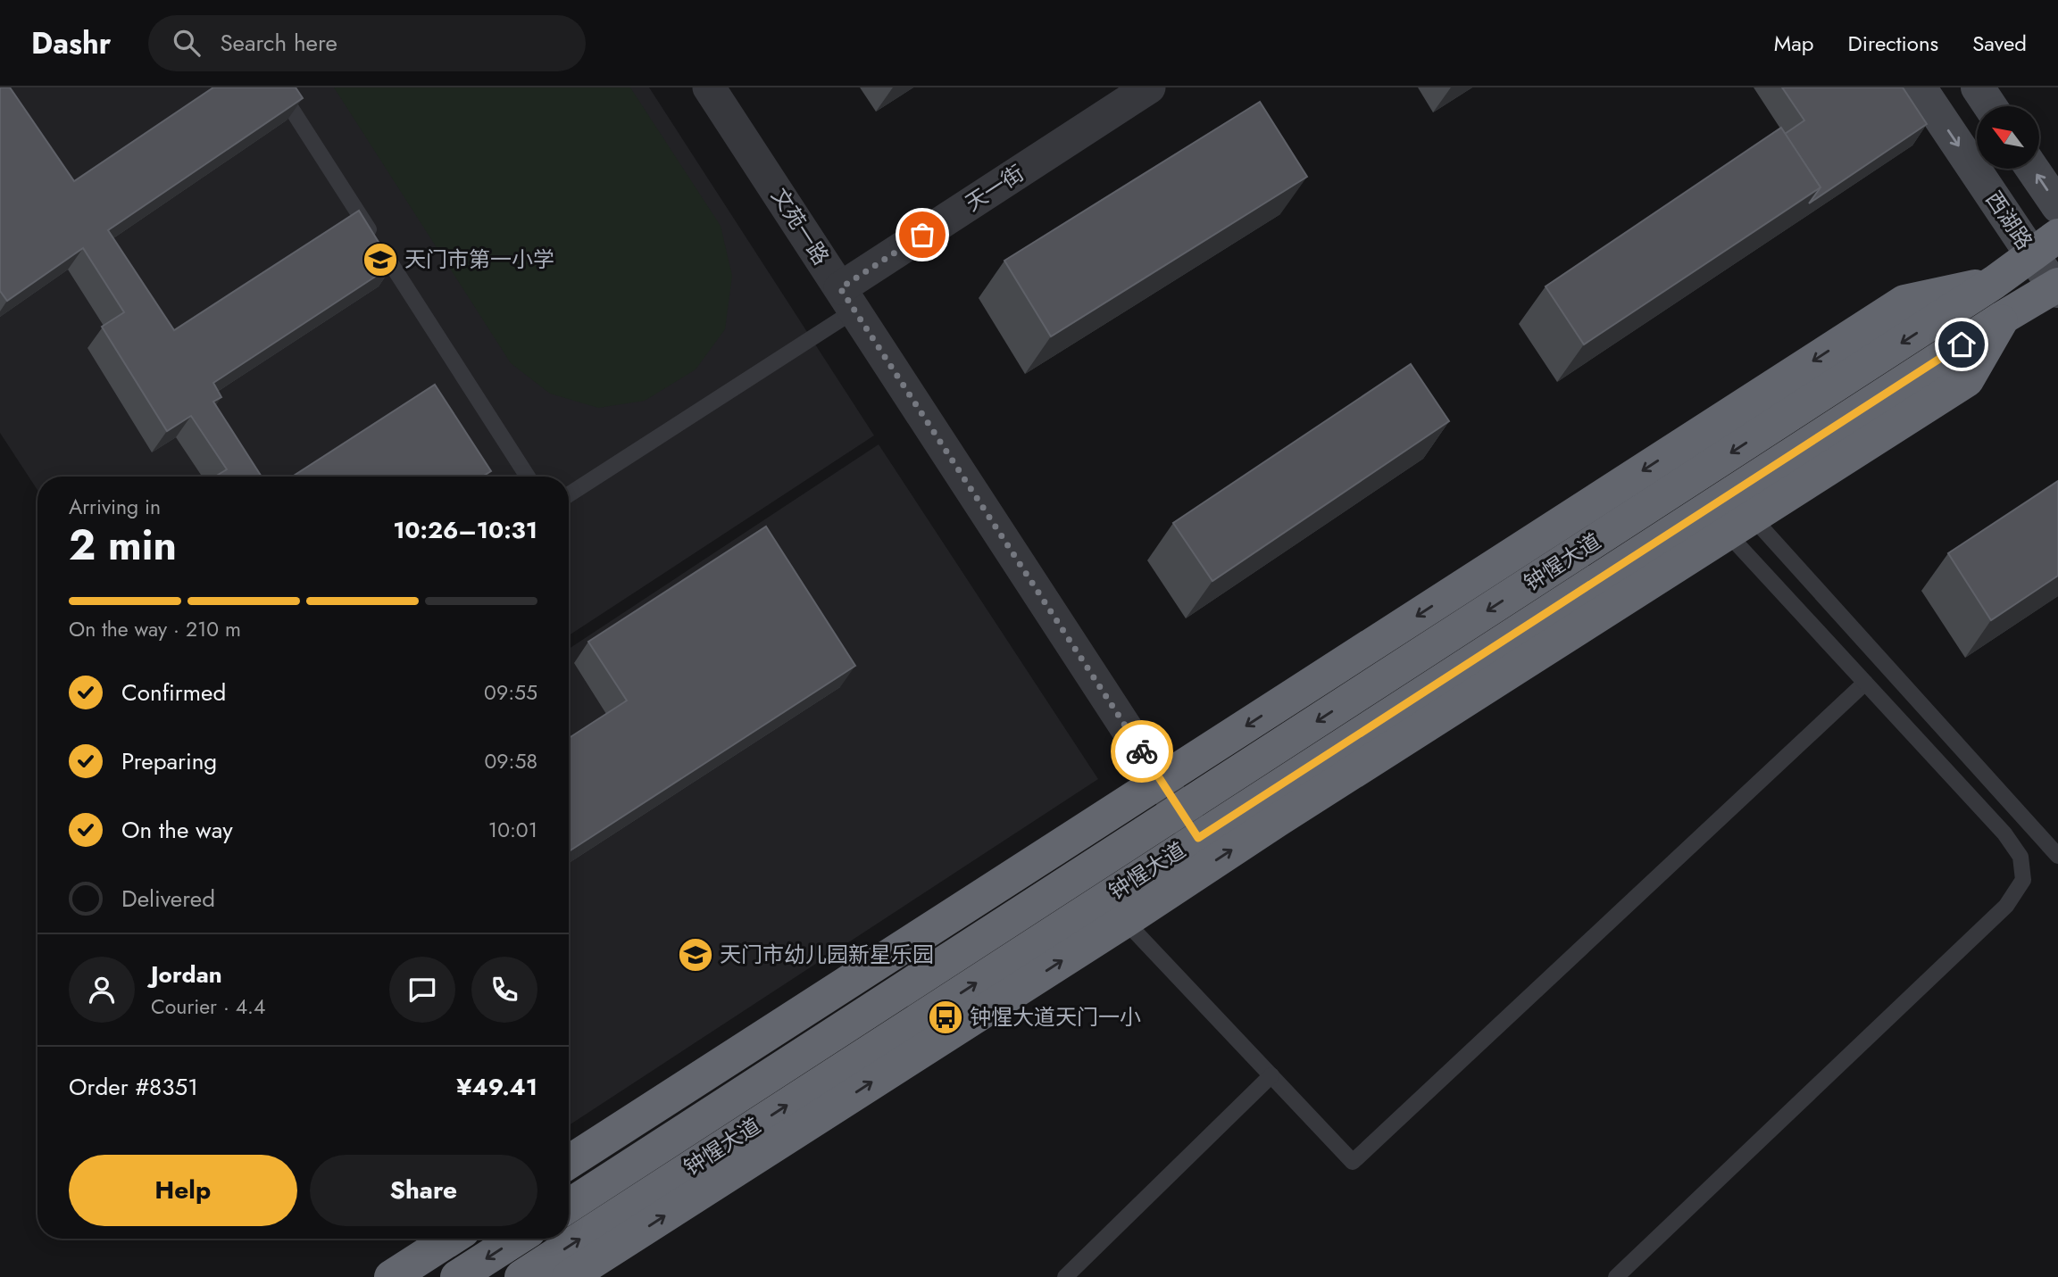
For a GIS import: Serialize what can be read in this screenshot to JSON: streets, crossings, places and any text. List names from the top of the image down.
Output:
{
  "streets": {
    "highway": ["钟惺大道"],
    "main road": ["西湖路"],
    "street": ["天一街", "文苑一路"]
  },
  "crossings": [
    ["天一街", "文苑一路"],
    ["西湖路", "钟惺大道"],
    ["文苑一路", "钟惺大道"]
  ],
  "places": {
    "school or university": ["天门市第一小学", "天门市幼儿园新星乐园"],
    "bus stop": ["钟惺大道天门一小"]
  },
  "north": "top left",
  "page": {
    "header": "Dashr",
    "search": "Search here",
    "nav": ["Map", "Directions", "Saved"],
    "heading": ["2 min", "Arriving in", "10:26–10:31"],
    "panel": [
      "Jordan",
      "Courier · 4.4",
      "Order #8351",
      "¥49.41"
    ],
    "bar": "On the way · 210 m",
    "list": [
      ["Confirmed", "09:55"],
      ["Preparing", "09:58"],
      ["On the way", "10:01"],
      "Delivered"
    ],
    "buttons": ["Help", "Share"]
  }
}
